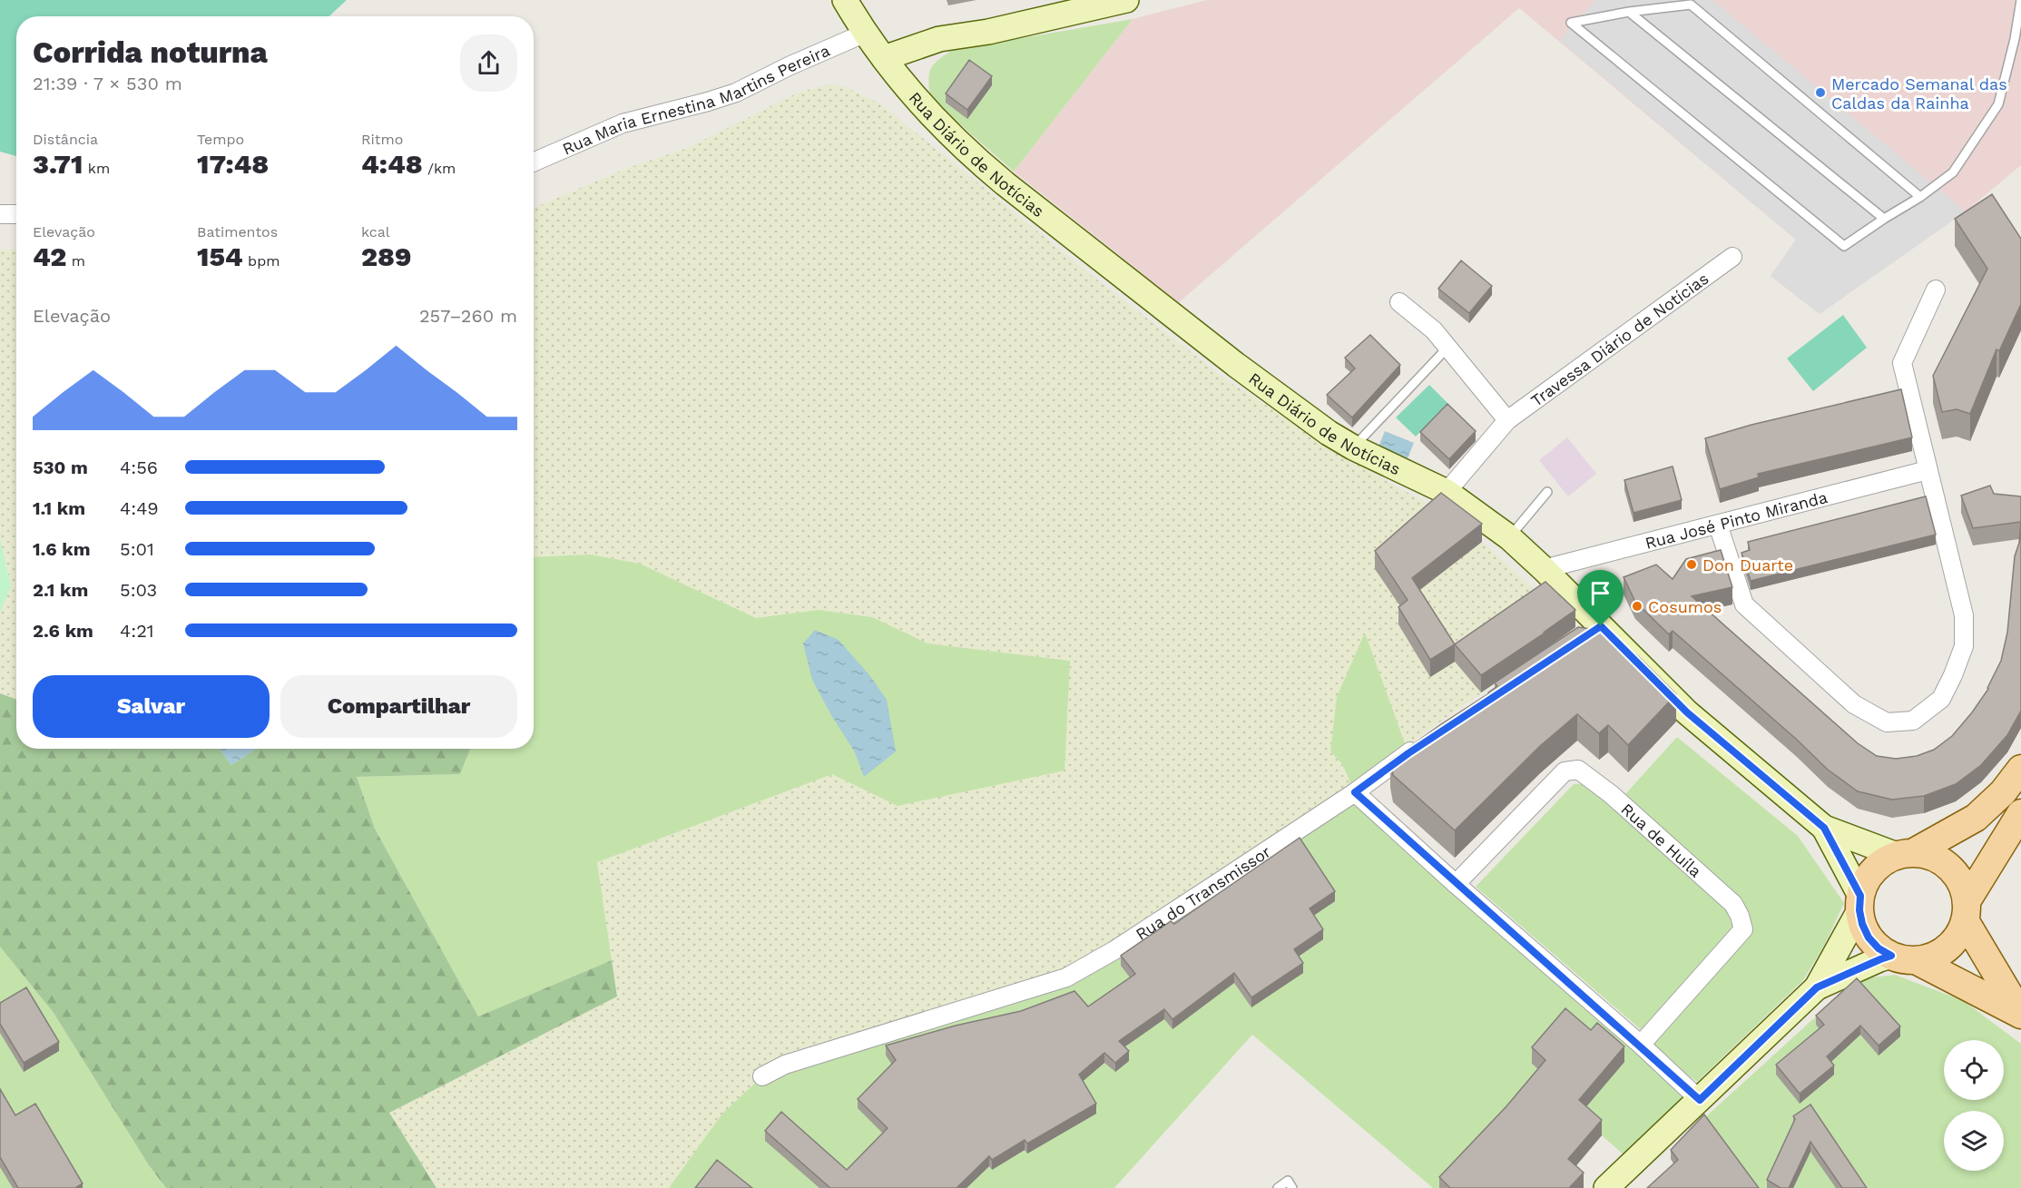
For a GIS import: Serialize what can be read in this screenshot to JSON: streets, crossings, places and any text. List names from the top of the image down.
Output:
{
  "streets": {
    "main road": ["Rua Diário de Notícias"],
    "street": [
      "Rua Maria Ernestina Martins Pereira",
      "Travessa Diário de Notícias",
      "Rua José Pinto Miranda",
      "Rua de Huíla",
      "Rua do Transmissor"
    ]
  },
  "crossings": [
    ["Rua Maria Ernestina Martins Pereira", "Rua Diário de Notícias"],
    ["Rua Diário de Notícias", "Travessa Diário de Notícias"],
    ["Rua Diário de Notícias", "Rua José Pinto Miranda"]
  ],
  "places": ["Mercado Semanal das Caldas da Rainha", "Don Duarte", "Cosumos"],
  "page": {
    "heading": ["Corrida noturna", "21:39 · 7 × 530 m"],
    "stats": [
      ["Distância", "3.71 km"],
      ["Tempo", "17:48"],
      ["Ritmo", "4:48 /km"],
      ["Elevação", "42 m"],
      ["Batimentos", "154 bpm"],
      ["kcal", "289"]
    ],
    "chart": ["Elevação", "257–260 m"],
    "list": [
      {
        "name": "530 m",
        "note": "4:56"
      },
      {
        "name": "1.1 km",
        "note": "4:49"
      },
      {
        "name": "1.6 km",
        "note": "5:01"
      },
      {
        "name": "2.1 km",
        "note": "5:03"
      },
      {
        "name": "2.6 km",
        "note": "4:21"
      }
    ],
    "buttons": ["Salvar", "Compartilhar"]
  }
}
